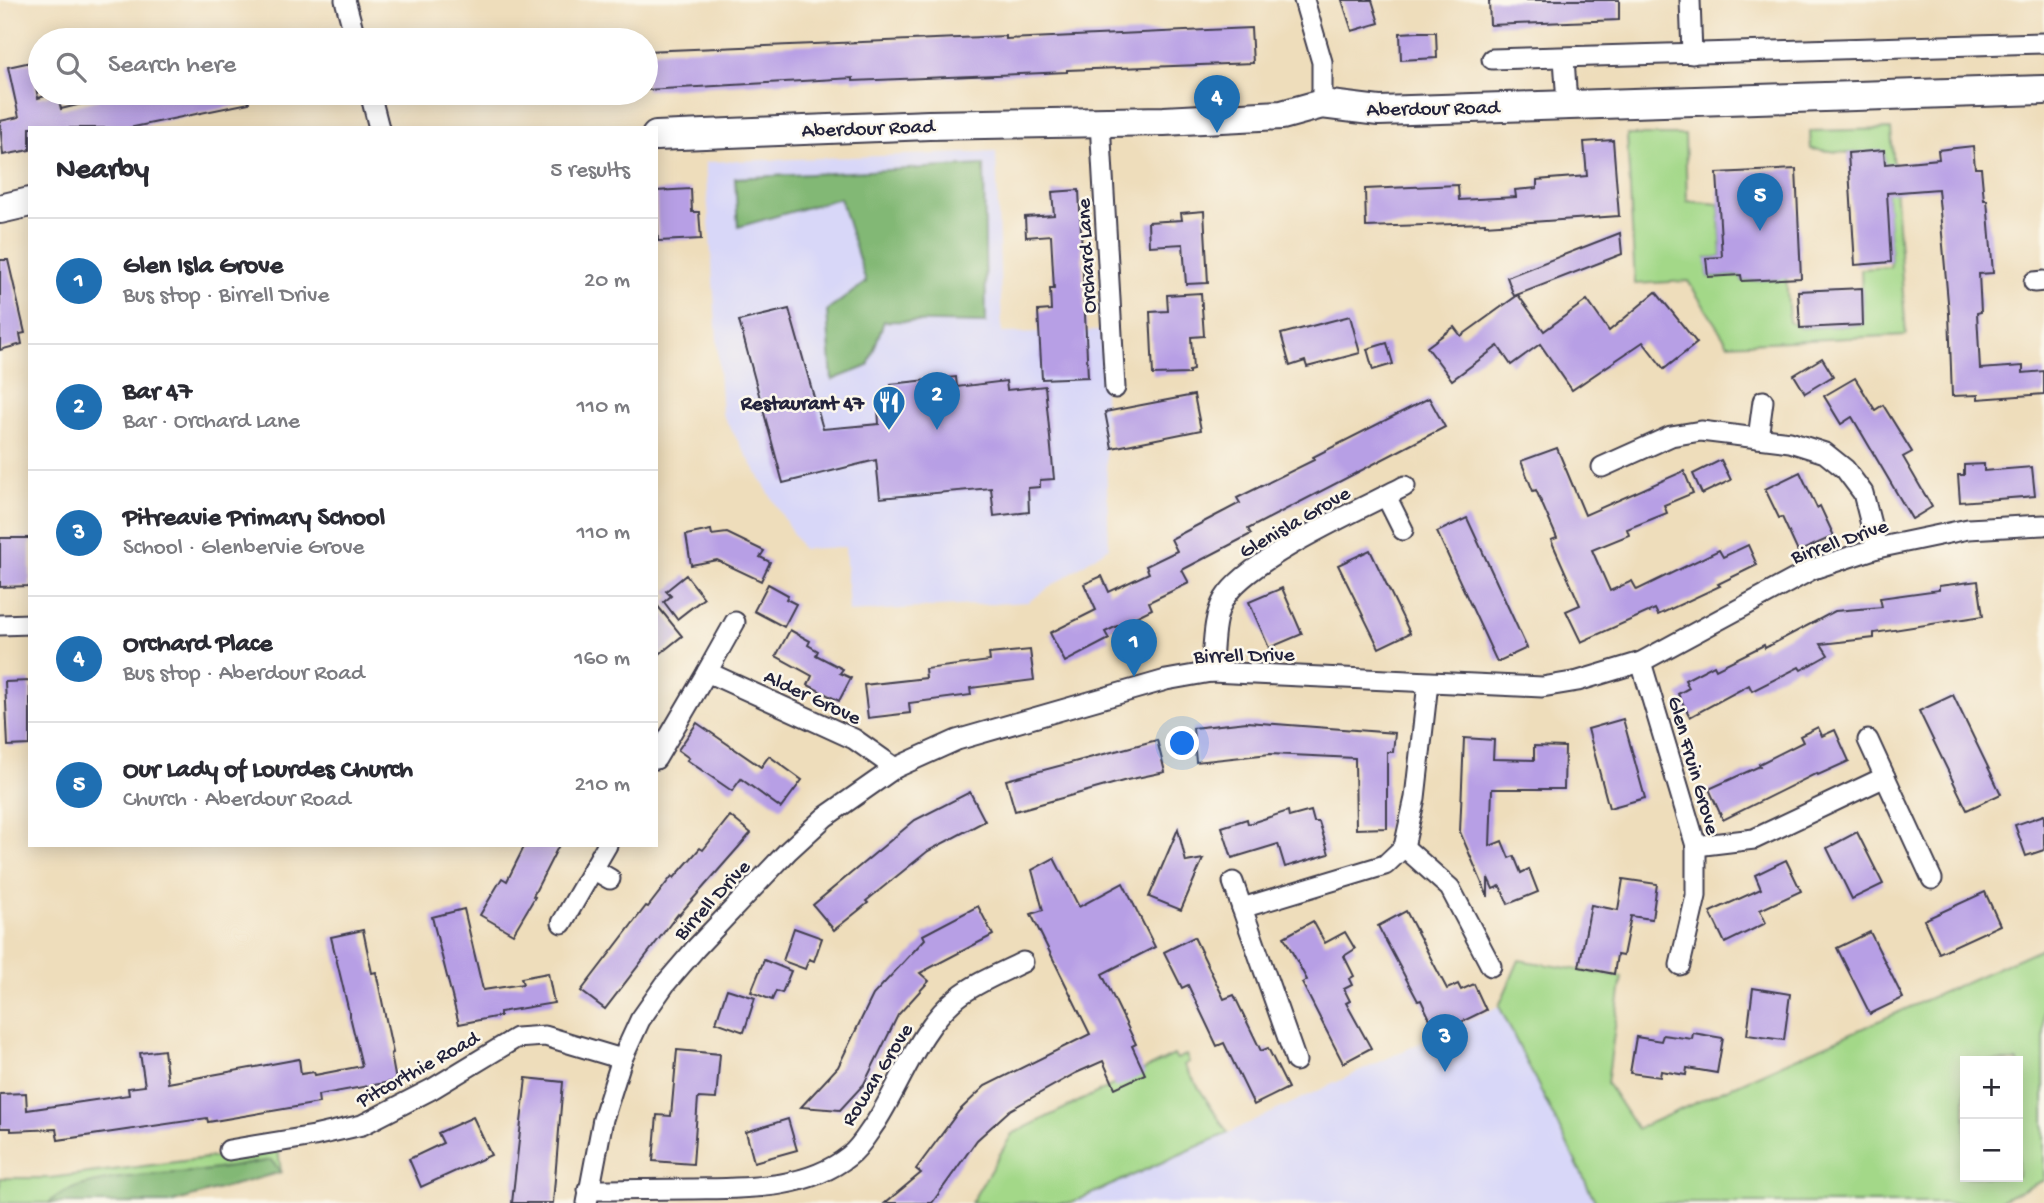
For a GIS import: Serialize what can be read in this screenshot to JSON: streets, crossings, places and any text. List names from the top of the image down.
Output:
{
  "streets": {
    "main road": ["Aberdour Road"],
    "street": [
      "Orchard Lane",
      "Glenisla Grove",
      "Birrell Drive",
      "Alder Grove",
      "Glen Fruin Grove",
      "Pitcorthie Road",
      "Rowan Grove"
    ]
  },
  "crossings": [
    ["Aberdour Road", "Orchard Lane"],
    ["Glenisla Grove", "Birrell Drive"],
    ["Birrell Drive", "Alder Grove"],
    ["Birrell Drive", "Glen Fruin Grove"],
    ["Birrell Drive", "Pitcorthie Road"],
    ["Birrell Drive", "Rowan Grove"]
  ],
  "places": {
    "restaurant": ["Restaurant 47"]
  },
  "page": {
    "search": "Search here",
    "pins": [
      "4",
      "5",
      "2",
      "1",
      "3"
    ],
    "heading": ["Nearby", "5 results"],
    "list": [
      {
        "mark": "1",
        "name": "Glen Isla Grove",
        "note": "Bus stop · Birrell Drive",
        "value": "20 m"
      },
      {
        "mark": "2",
        "name": "Bar 47",
        "note": "Bar · Orchard Lane",
        "value": "110 m"
      },
      {
        "mark": "3",
        "name": "Pitreavie Primary School",
        "note": "School · Glenbervie Grove",
        "value": "110 m"
      },
      {
        "mark": "4",
        "name": "Orchard Place",
        "note": "Bus stop · Aberdour Road",
        "value": "160 m"
      },
      {
        "mark": "5",
        "name": "Our Lady of Lourdes Church",
        "note": "Church · Aberdour Road",
        "value": "210 m"
      }
    ],
    "map_buttons": ["+", "−"]
  }
}
